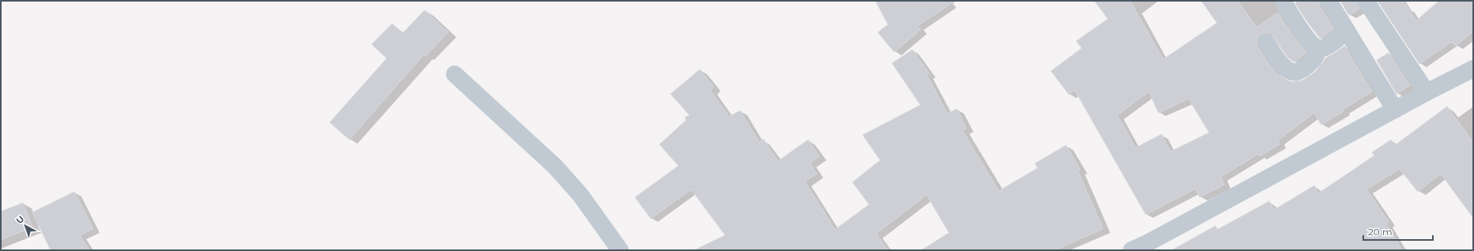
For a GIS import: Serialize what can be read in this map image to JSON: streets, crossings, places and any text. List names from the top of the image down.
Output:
{
  "scale_bar": "20 m",
  "north": "top left"
}
